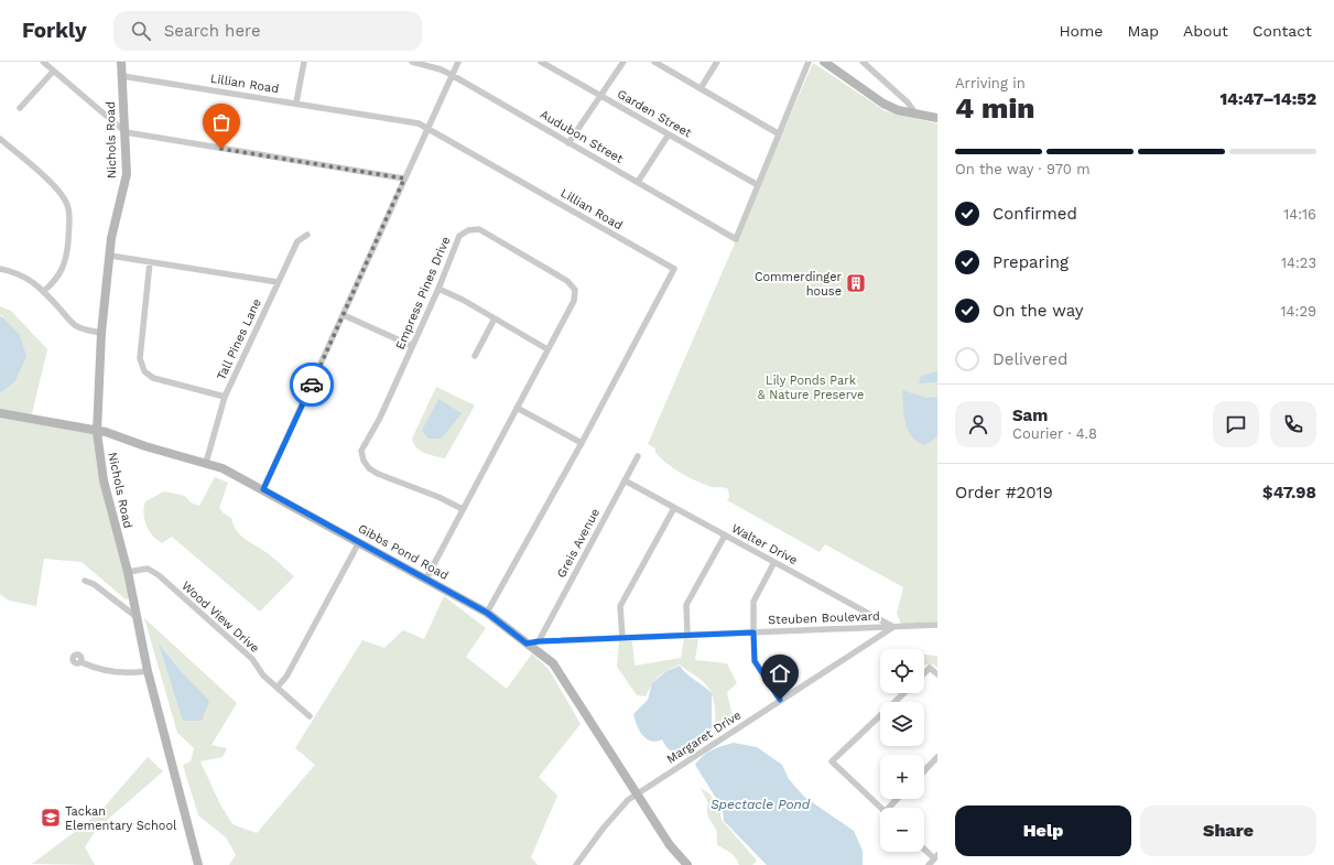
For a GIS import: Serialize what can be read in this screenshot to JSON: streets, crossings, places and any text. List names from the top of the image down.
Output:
{
  "streets": {
    "street": [
      "Lillian Road",
      "Garden Street",
      "Audubon Street",
      "Nichols Road",
      "Empress Pines Drive",
      "Tall Pines Lane",
      "Greis Avenue",
      "Walter Drive",
      "Gibbs Pond Road",
      "Wood View Drive",
      "Steuben Boulevard",
      "Margaret Drive"
    ]
  },
  "crossings": [
    ["Lillian Road", "Nichols Road"],
    ["Lillian Road", "Gibbs Pond Road"],
    ["Garden Street", "Audubon Street"],
    ["Nichols Road", "Gibbs Pond Road"],
    ["Nichols Road", "Wood View Drive"],
    ["Empress Pines Drive", "Gibbs Pond Road"],
    ["Tall Pines Lane", "Gibbs Pond Road"],
    ["Greis Avenue", "Walter Drive"],
    ["Greis Avenue", "Steuben Boulevard"],
    ["Walter Drive", "Steuben Boulevard"],
    ["Walter Drive", "Margaret Drive"],
    ["Gibbs Pond Road", "Steuben Boulevard"],
    ["Gibbs Pond Road", "Margaret Drive"],
    ["Steuben Boulevard", "Margaret Drive"]
  ],
  "water": ["Spectacle Pond"],
  "parks": ["Lily Ponds Park & Nature Preserve"],
  "places": {
    "building": ["Commerdinger house"],
    "school or university": ["Tackan Elementary School"]
  },
  "page": {
    "header": "Forkly",
    "search": "Search here",
    "nav": [
      "Home",
      "Map",
      "About",
      "Contact"
    ],
    "heading": ["4 min", "Arriving in", "14:47–14:52"],
    "panel": [
      "Sam",
      "Courier · 4.8",
      "Order #2019",
      "$47.98"
    ],
    "bar": "On the way · 970 m",
    "list": [
      ["Confirmed", "14:16"],
      ["Preparing", "14:23"],
      ["On the way", "14:29"],
      "Delivered"
    ],
    "map_buttons": ["+", "−"],
    "buttons": ["Help", "Share"]
  }
}
